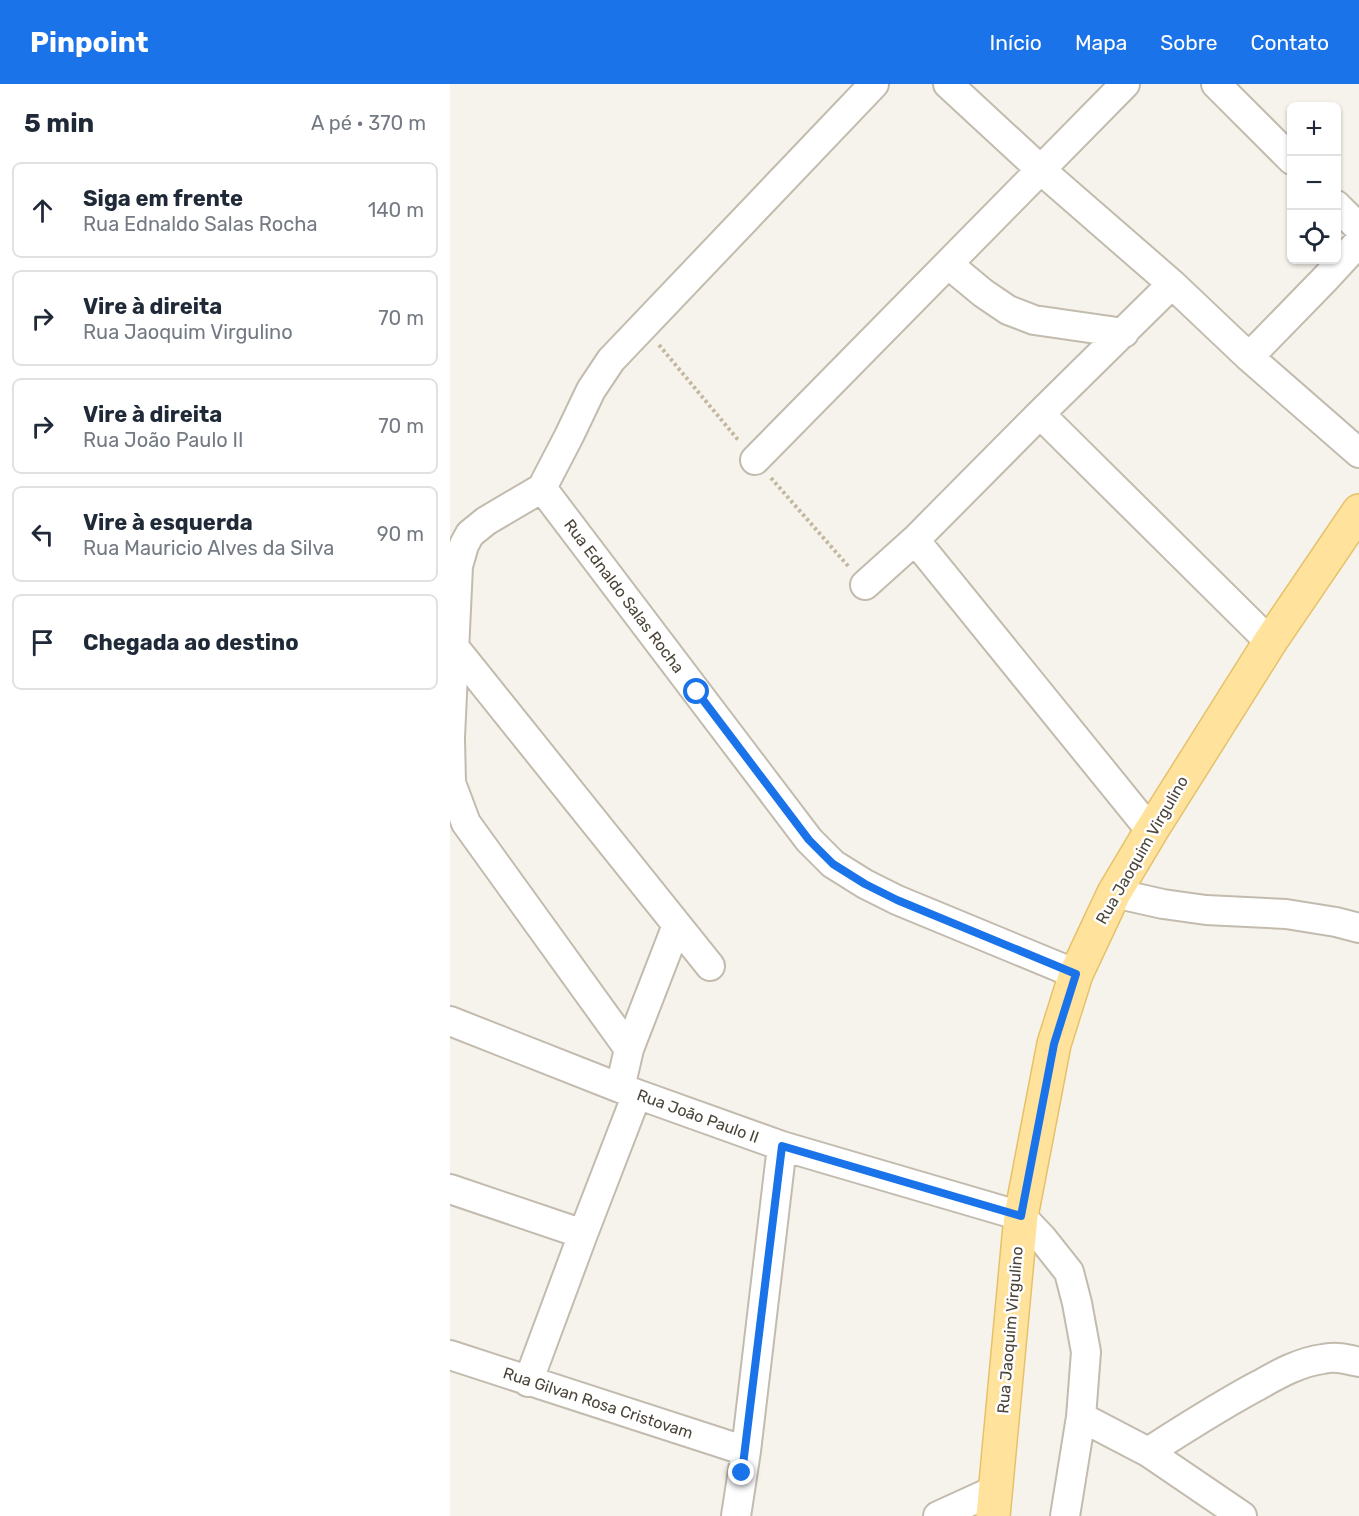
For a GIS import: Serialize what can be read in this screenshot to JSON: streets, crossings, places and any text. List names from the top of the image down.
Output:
{
  "streets": {
    "main road": ["Rua Jaoquim Virgulino"],
    "street": ["Rua Ednaldo Salas Rocha", "Rua João Paulo II", "Rua Gilvan Rosa Cristovam"]
  },
  "crossings": [
    ["Rua Ednaldo Salas Rocha", "Rua Jaoquim Virgulino"],
    ["Rua Jaoquim Virgulino", "Rua João Paulo II"]
  ],
  "page": {
    "header": "Pinpoint",
    "nav": [
      "Início",
      "Mapa",
      "Sobre",
      "Contato"
    ],
    "heading": ["5 min", "A pé · 370 m"],
    "map_buttons": ["+", "−"],
    "list": [
      ["Siga em frente", "Rua Ednaldo Salas Rocha", "140 m"],
      ["Vire à direita", "Rua Jaoquim Virgulino", "70 m"],
      ["Vire à direita", "Rua João Paulo II", "70 m"],
      ["Vire à esquerda", "Rua Mauricio Alves da Silva", "90 m"],
      "Chegada ao destino"
    ]
  }
}
